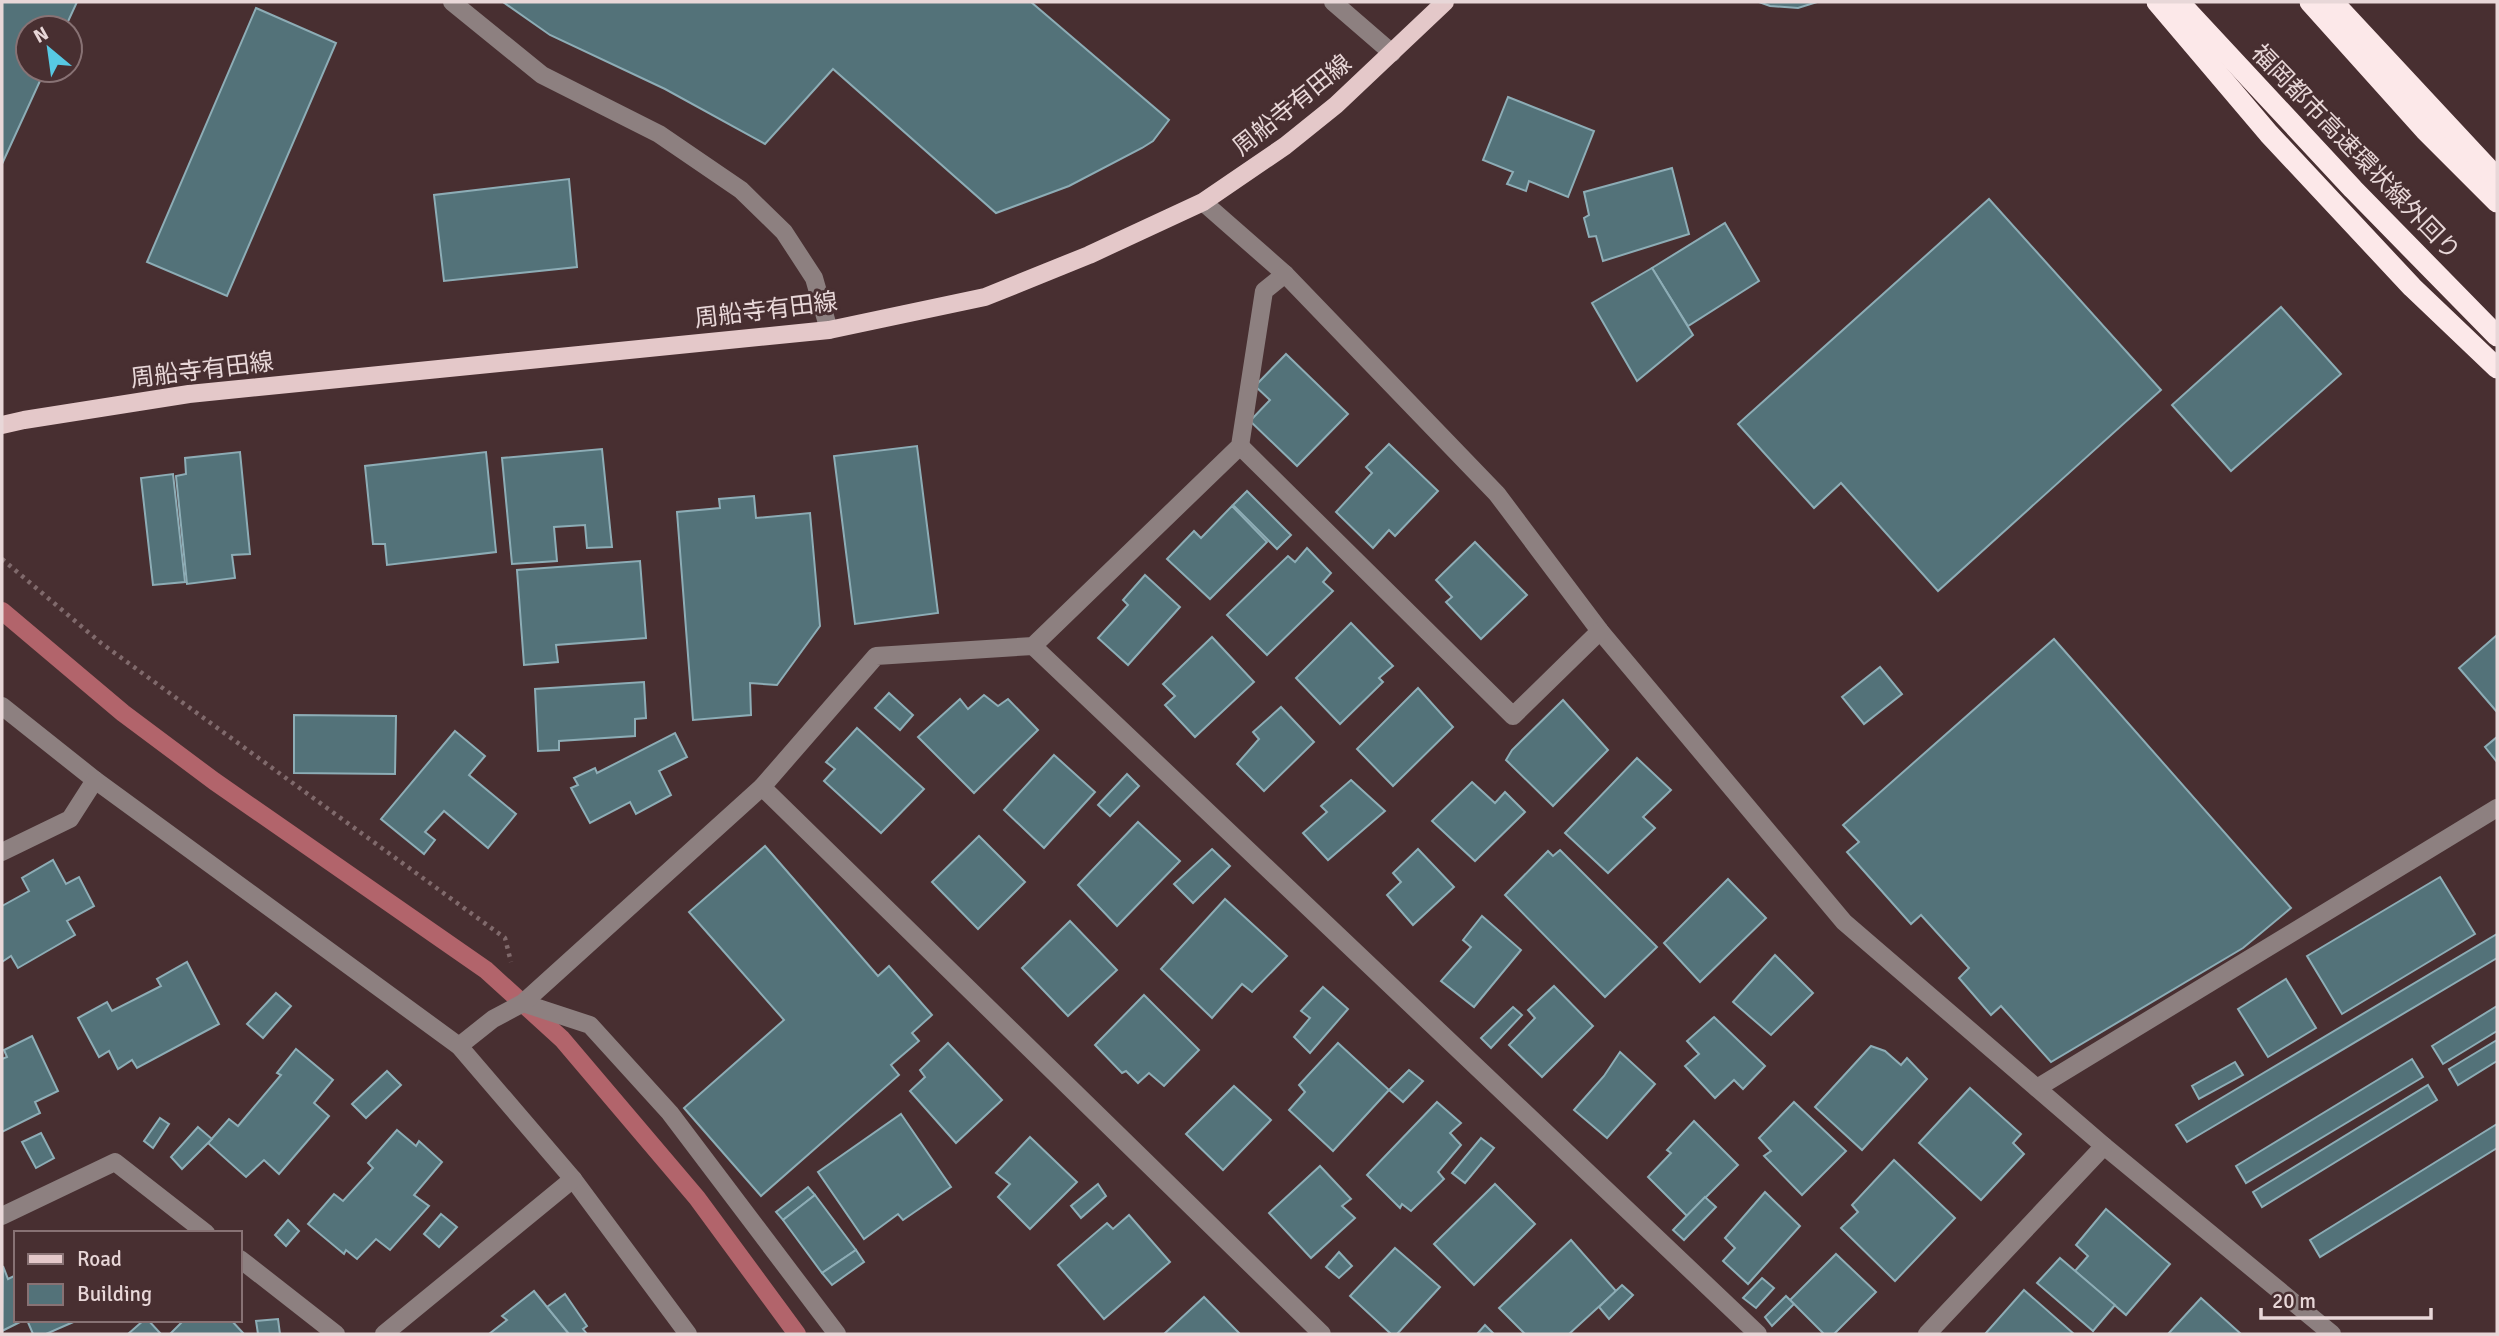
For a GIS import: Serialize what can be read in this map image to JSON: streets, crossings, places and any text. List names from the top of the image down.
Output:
{
  "streets": {
    "highway": ["福岡都市高速環状線外回り"],
    "main road": ["周船寺有田線"]
  },
  "legend": ["Road", "Building"],
  "scale_bar": "20 m",
  "north": "top left"
}
